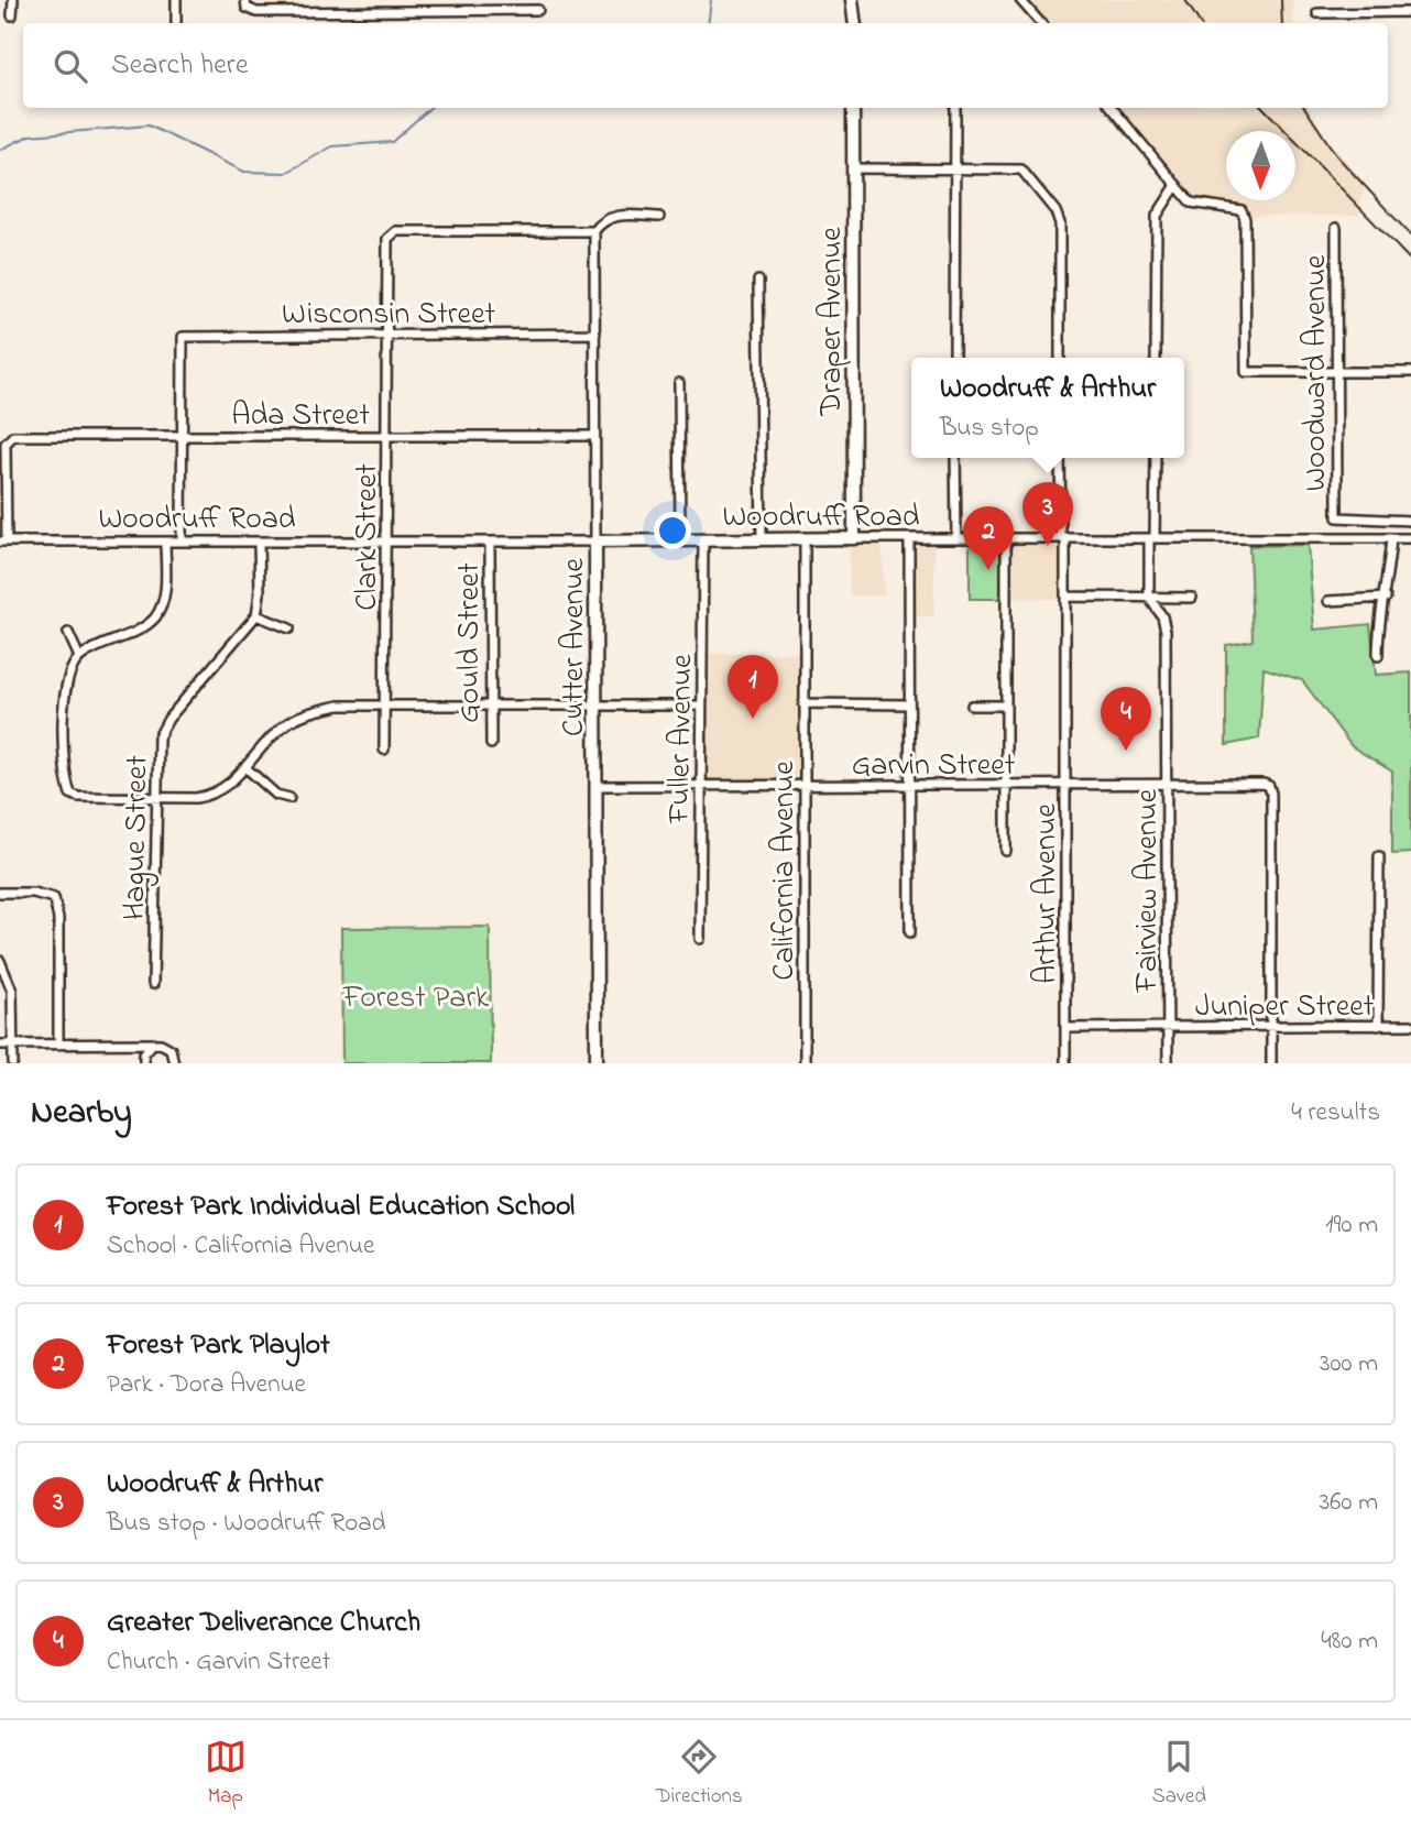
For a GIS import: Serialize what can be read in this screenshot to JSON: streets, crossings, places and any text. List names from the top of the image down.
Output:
{
  "streets": {
    "street": [
      "Wisconsin Street",
      "Draper Avenue",
      "Woodward Avenue",
      "Ada Street",
      "Woodruff Road",
      "Clark Street",
      "Gould Street",
      "Cutter Avenue",
      "Fuller Avenue",
      "Garvin Street",
      "Hague Street",
      "California Avenue",
      "Fairview Avenue",
      "Arthur Avenue",
      "Juniper Street"
    ]
  },
  "crossings": [
    ["Wisconsin Street", "Ada Street"],
    ["Wisconsin Street", "Clark Street"],
    ["Wisconsin Street", "Cutter Avenue"],
    ["Draper Avenue", "Woodruff Road"],
    ["Ada Street", "Woodruff Road"],
    ["Ada Street", "Clark Street"],
    ["Ada Street", "Cutter Avenue"],
    ["Woodruff Road", "Clark Street"],
    ["Woodruff Road", "Gould Street"],
    ["Woodruff Road", "Cutter Avenue"],
    ["Woodruff Road", "Fuller Avenue"],
    ["Woodruff Road", "California Avenue"],
    ["Woodruff Road", "Fairview Avenue"],
    ["Woodruff Road", "Arthur Avenue"],
    ["Clark Street", "Cutter Avenue"],
    ["Cutter Avenue", "Garvin Street"],
    ["Fuller Avenue", "Garvin Street"],
    ["Garvin Street", "California Avenue"],
    ["Garvin Street", "Fairview Avenue"],
    ["Garvin Street", "Arthur Avenue"],
    ["Garvin Street", "Juniper Street"],
    ["Fairview Avenue", "Juniper Street"],
    ["Arthur Avenue", "Juniper Street"]
  ],
  "parks": ["Forest Park"],
  "north": "bottom",
  "page": {
    "search": "Search here",
    "popup": ["Woodruff & Arthur", "Bus stop"],
    "pins": [
      "3",
      "2",
      "1",
      "4"
    ],
    "heading": ["Nearby", "4 results"],
    "list": [
      {
        "mark": "1",
        "name": "Forest Park Individual Education School",
        "note": "School · California Avenue",
        "value": "190 m"
      },
      {
        "mark": "2",
        "name": "Forest Park Playlot",
        "note": "Park · Dora Avenue",
        "value": "300 m"
      },
      {
        "mark": "3",
        "name": "Woodruff & Arthur",
        "note": "Bus stop · Woodruff Road",
        "value": "360 m"
      },
      {
        "mark": "4",
        "name": "Greater Deliverance Church",
        "note": "Church · Garvin Street",
        "value": "480 m"
      }
    ],
    "nav": ["Map", "Directions", "Saved"]
  }
}
